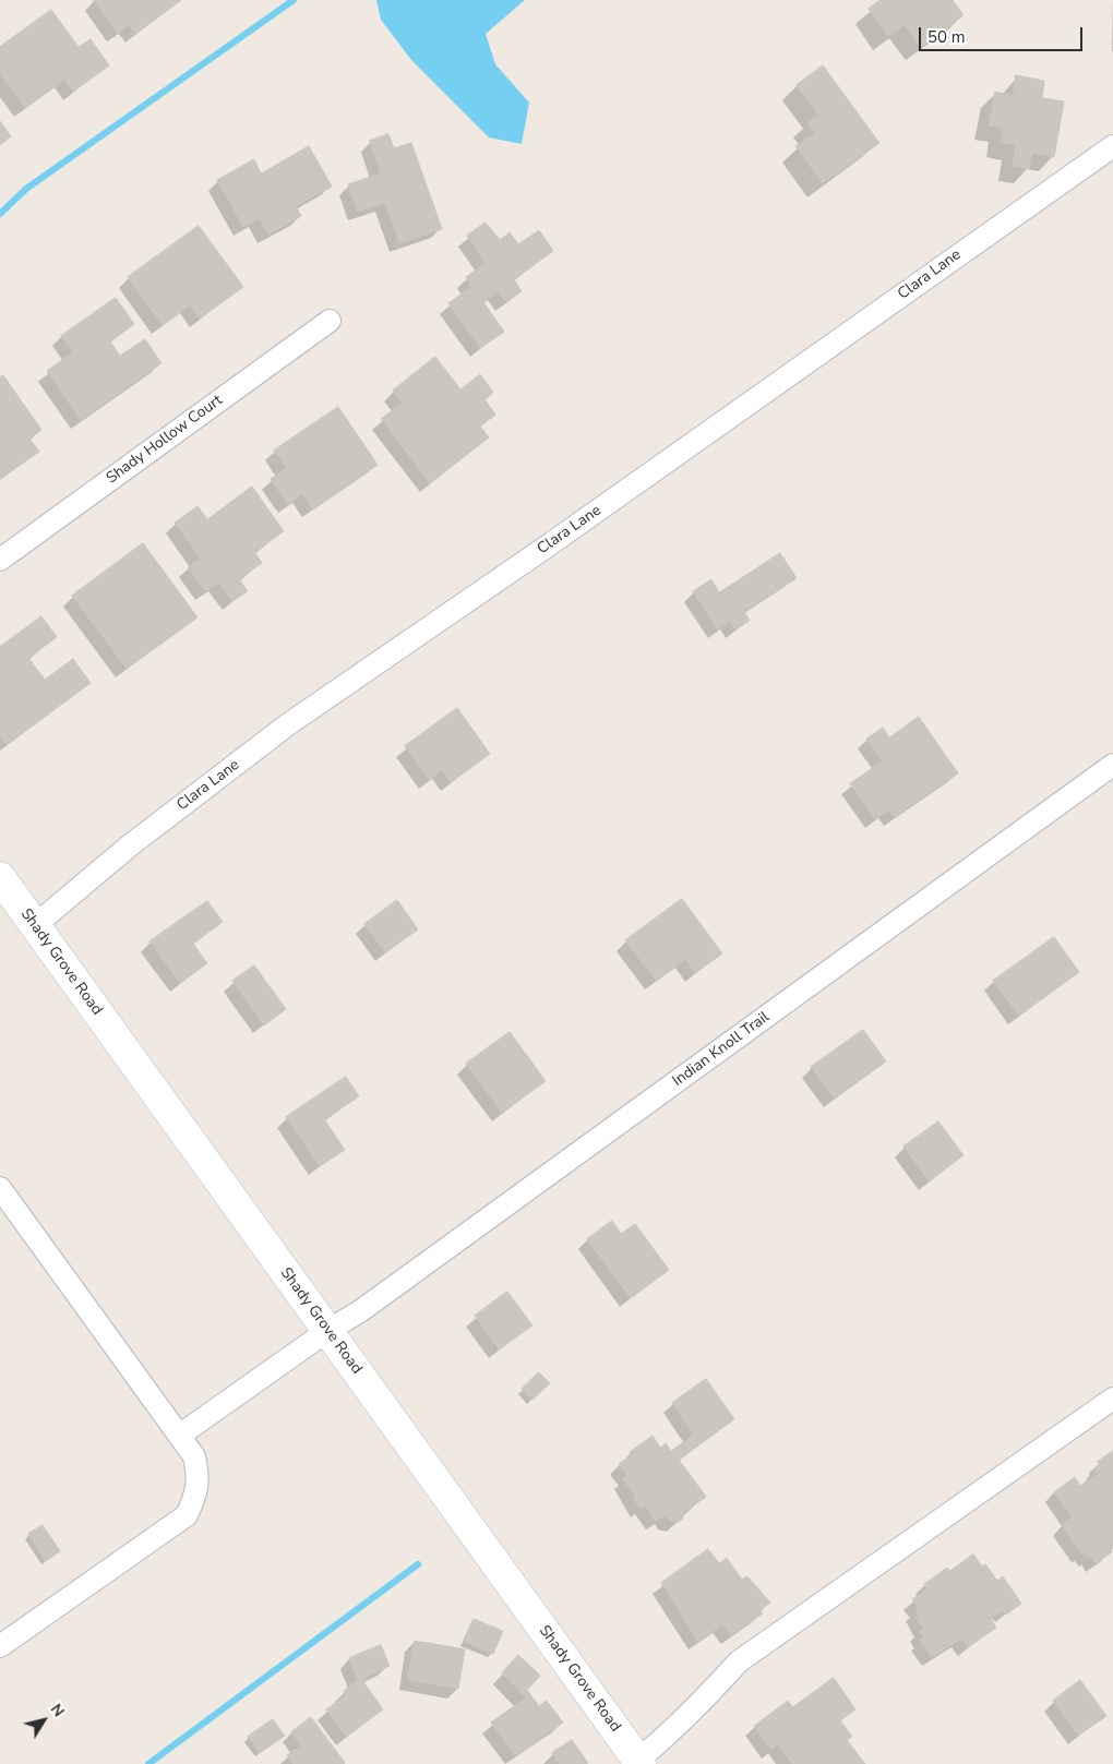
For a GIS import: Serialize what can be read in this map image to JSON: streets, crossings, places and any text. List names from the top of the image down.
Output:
{
  "streets": {
    "street": [
      "Clara Lane",
      "Shady Hollow Court",
      "Shady Grove Road",
      "Indian Knoll Trail"
    ]
  },
  "crossings": [
    ["Clara Lane", "Shady Grove Road"],
    ["Shady Grove Road", "Indian Knoll Trail"]
  ],
  "scale_bar": "50 m",
  "north": "top right"
}
